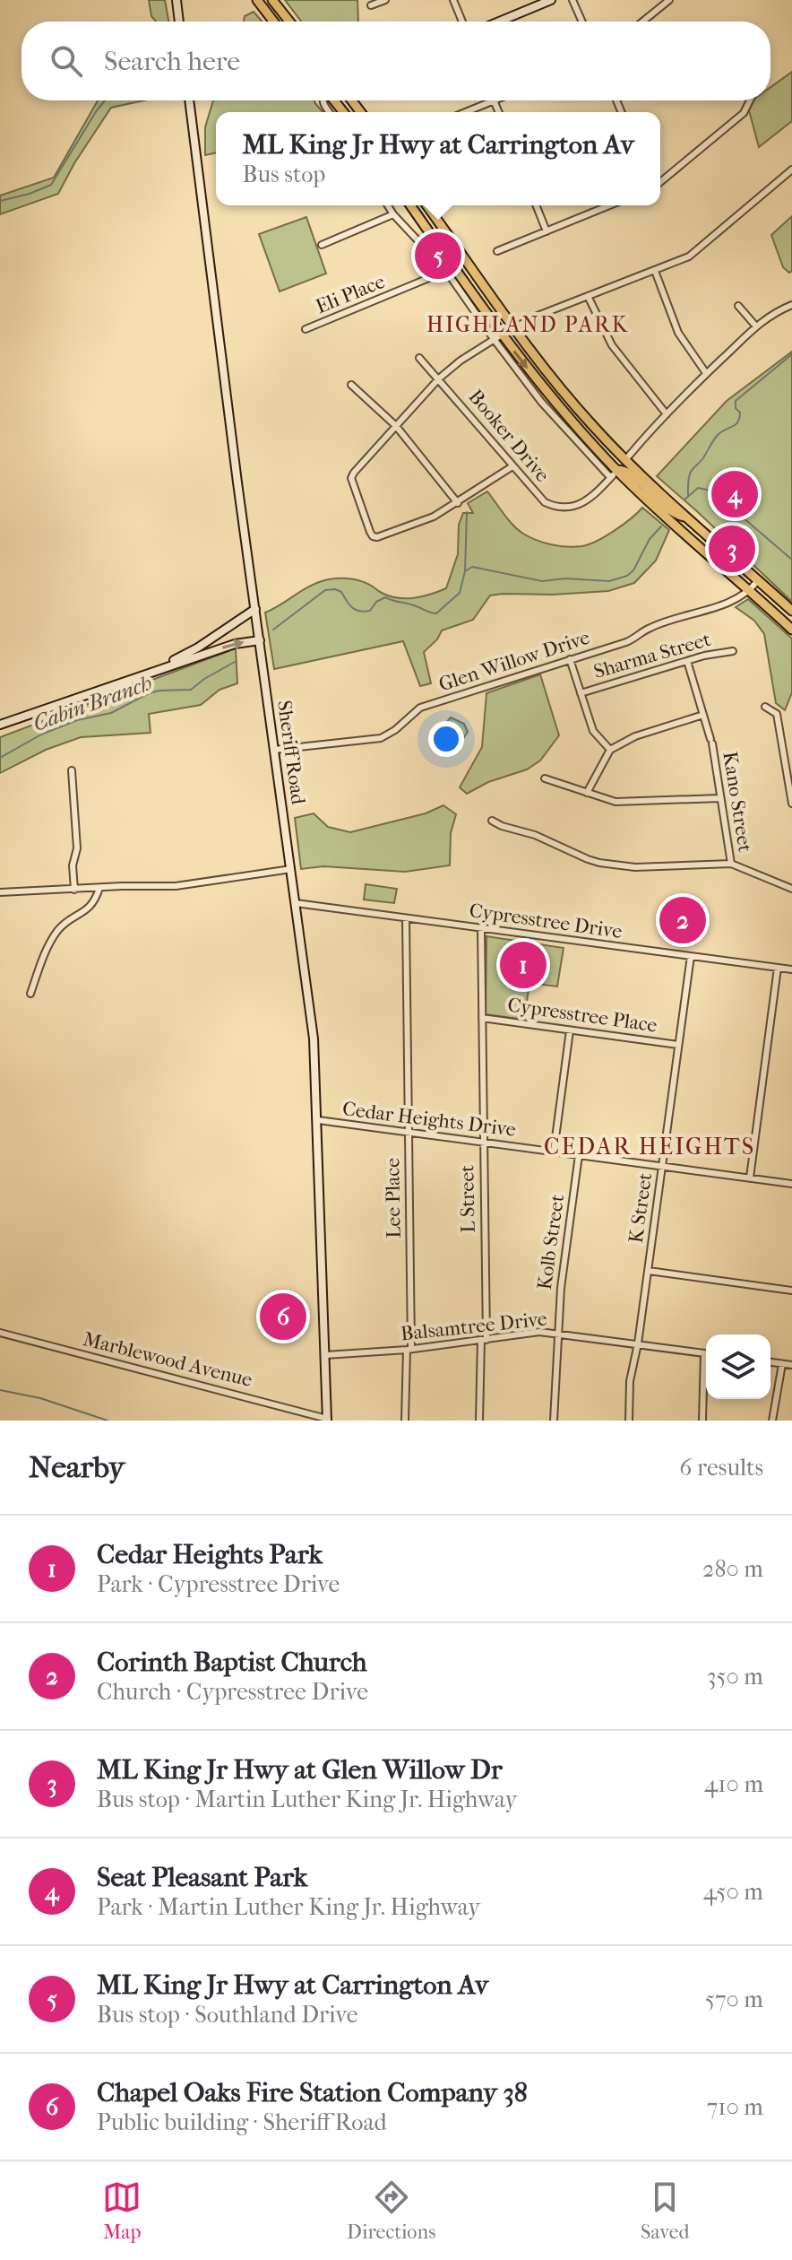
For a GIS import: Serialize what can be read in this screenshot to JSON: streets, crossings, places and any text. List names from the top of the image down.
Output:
{
  "streets": {
    "main road": ["Sheriff Road"],
    "street": [
      "Eli Place",
      "Booker Drive",
      "Sharma Street",
      "Glen Willow Drive",
      "Kano Street",
      "Cypresstree Drive",
      "Cypresstree Place",
      "Cedar Heights Drive",
      "Lee Place",
      "L Street",
      "K Street",
      "Kolb Street",
      "Balsamtree Drive",
      "Marblewood Avenue"
    ]
  },
  "crossings": [
    ["Sharma Street", "Kano Street"],
    ["Glen Willow Drive", "Sheriff Road"],
    ["Sheriff Road", "Cypresstree Drive"],
    ["Sheriff Road", "Cedar Heights Drive"],
    ["Sheriff Road", "Balsamtree Drive"],
    ["Sheriff Road", "Marblewood Avenue"],
    ["Cypresstree Drive", "Lee Place"],
    ["Cypresstree Drive", "L Street"],
    ["Cypresstree Drive", "K Street"],
    ["Cypresstree Place", "L Street"],
    ["Cypresstree Place", "K Street"],
    ["Cedar Heights Drive", "Lee Place"],
    ["Cedar Heights Drive", "L Street"],
    ["Cedar Heights Drive", "K Street"],
    ["Cedar Heights Drive", "Kolb Street"],
    ["Lee Place", "Balsamtree Drive"],
    ["L Street", "Balsamtree Drive"],
    ["K Street", "Balsamtree Drive"],
    ["Kolb Street", "Balsamtree Drive"]
  ],
  "districts": ["HIGHLAND PARK", "CEDAR HEIGHTS"],
  "water": ["Cabin Branch"],
  "page": {
    "search": "Search here",
    "popup": ["ML King Jr Hwy at Carrington Av", "Bus stop"],
    "pins": [
      "5",
      "4",
      "3",
      "2",
      "1",
      "6"
    ],
    "heading": ["Nearby", "6 results"],
    "list": [
      {
        "mark": "1",
        "name": "Cedar Heights Park",
        "note": "Park · Cypresstree Drive",
        "value": "280 m"
      },
      {
        "mark": "2",
        "name": "Corinth Baptist Church",
        "note": "Church · Cypresstree Drive",
        "value": "350 m"
      },
      {
        "mark": "3",
        "name": "ML King Jr Hwy at Glen Willow Dr",
        "note": "Bus stop · Martin Luther King Jr. Highway",
        "value": "410 m"
      },
      {
        "mark": "4",
        "name": "Seat Pleasant Park",
        "note": "Park · Martin Luther King Jr. Highway",
        "value": "450 m"
      },
      {
        "mark": "5",
        "name": "ML King Jr Hwy at Carrington Av",
        "note": "Bus stop · Southland Drive",
        "value": "570 m"
      },
      {
        "mark": "6",
        "name": "Chapel Oaks Fire Station Company 38",
        "note": "Public building · Sheriff Road",
        "value": "710 m"
      }
    ],
    "nav": ["Map", "Directions", "Saved"]
  }
}
